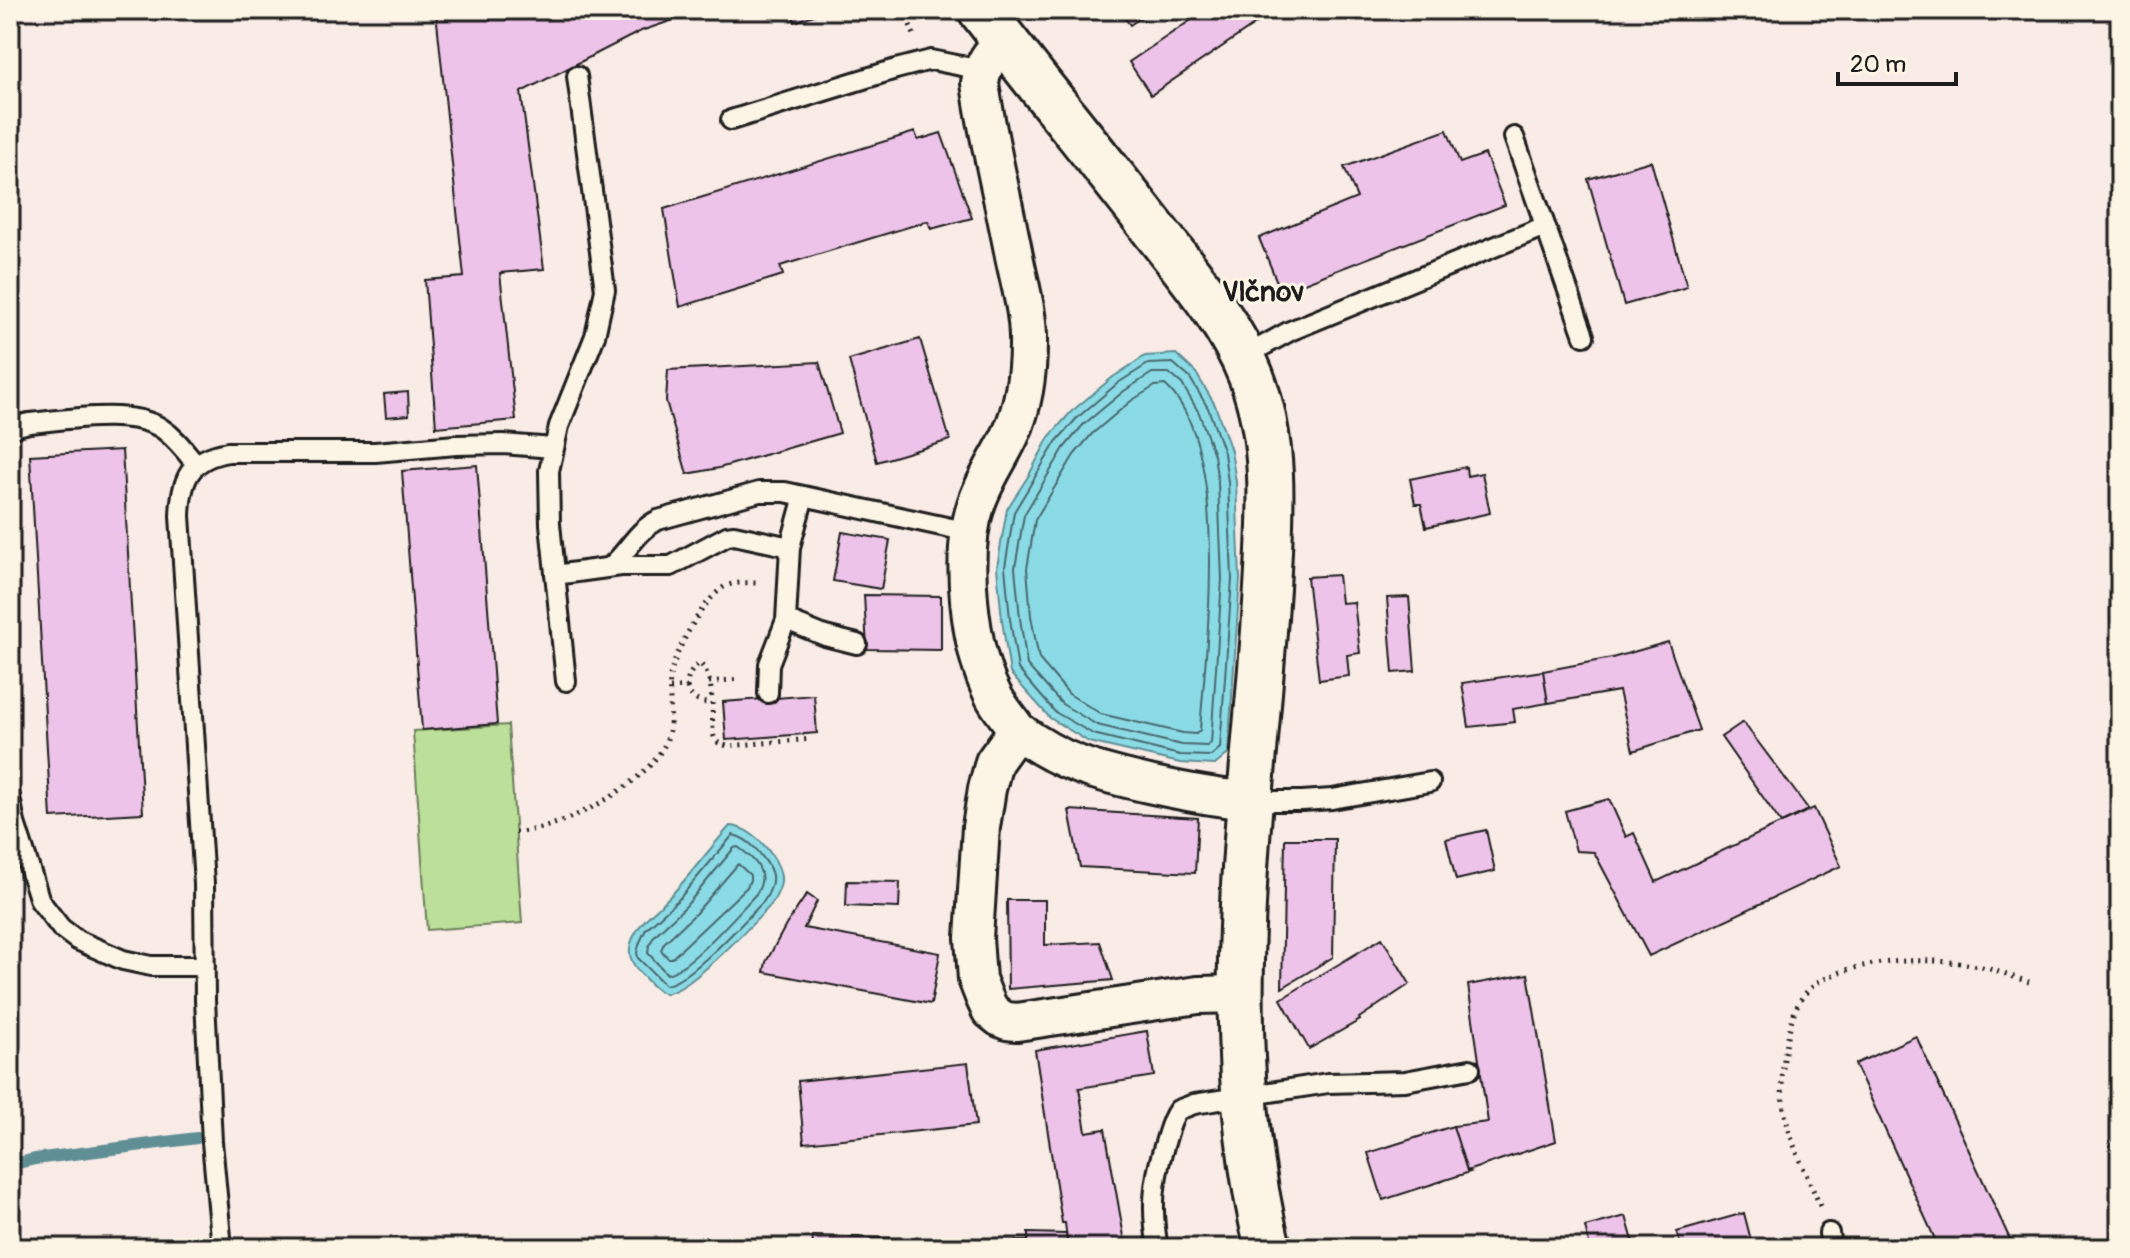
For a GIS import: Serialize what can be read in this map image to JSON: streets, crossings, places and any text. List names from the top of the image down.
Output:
{
  "districts": ["Vlčnov"],
  "scale_bar": "20 m"
}
